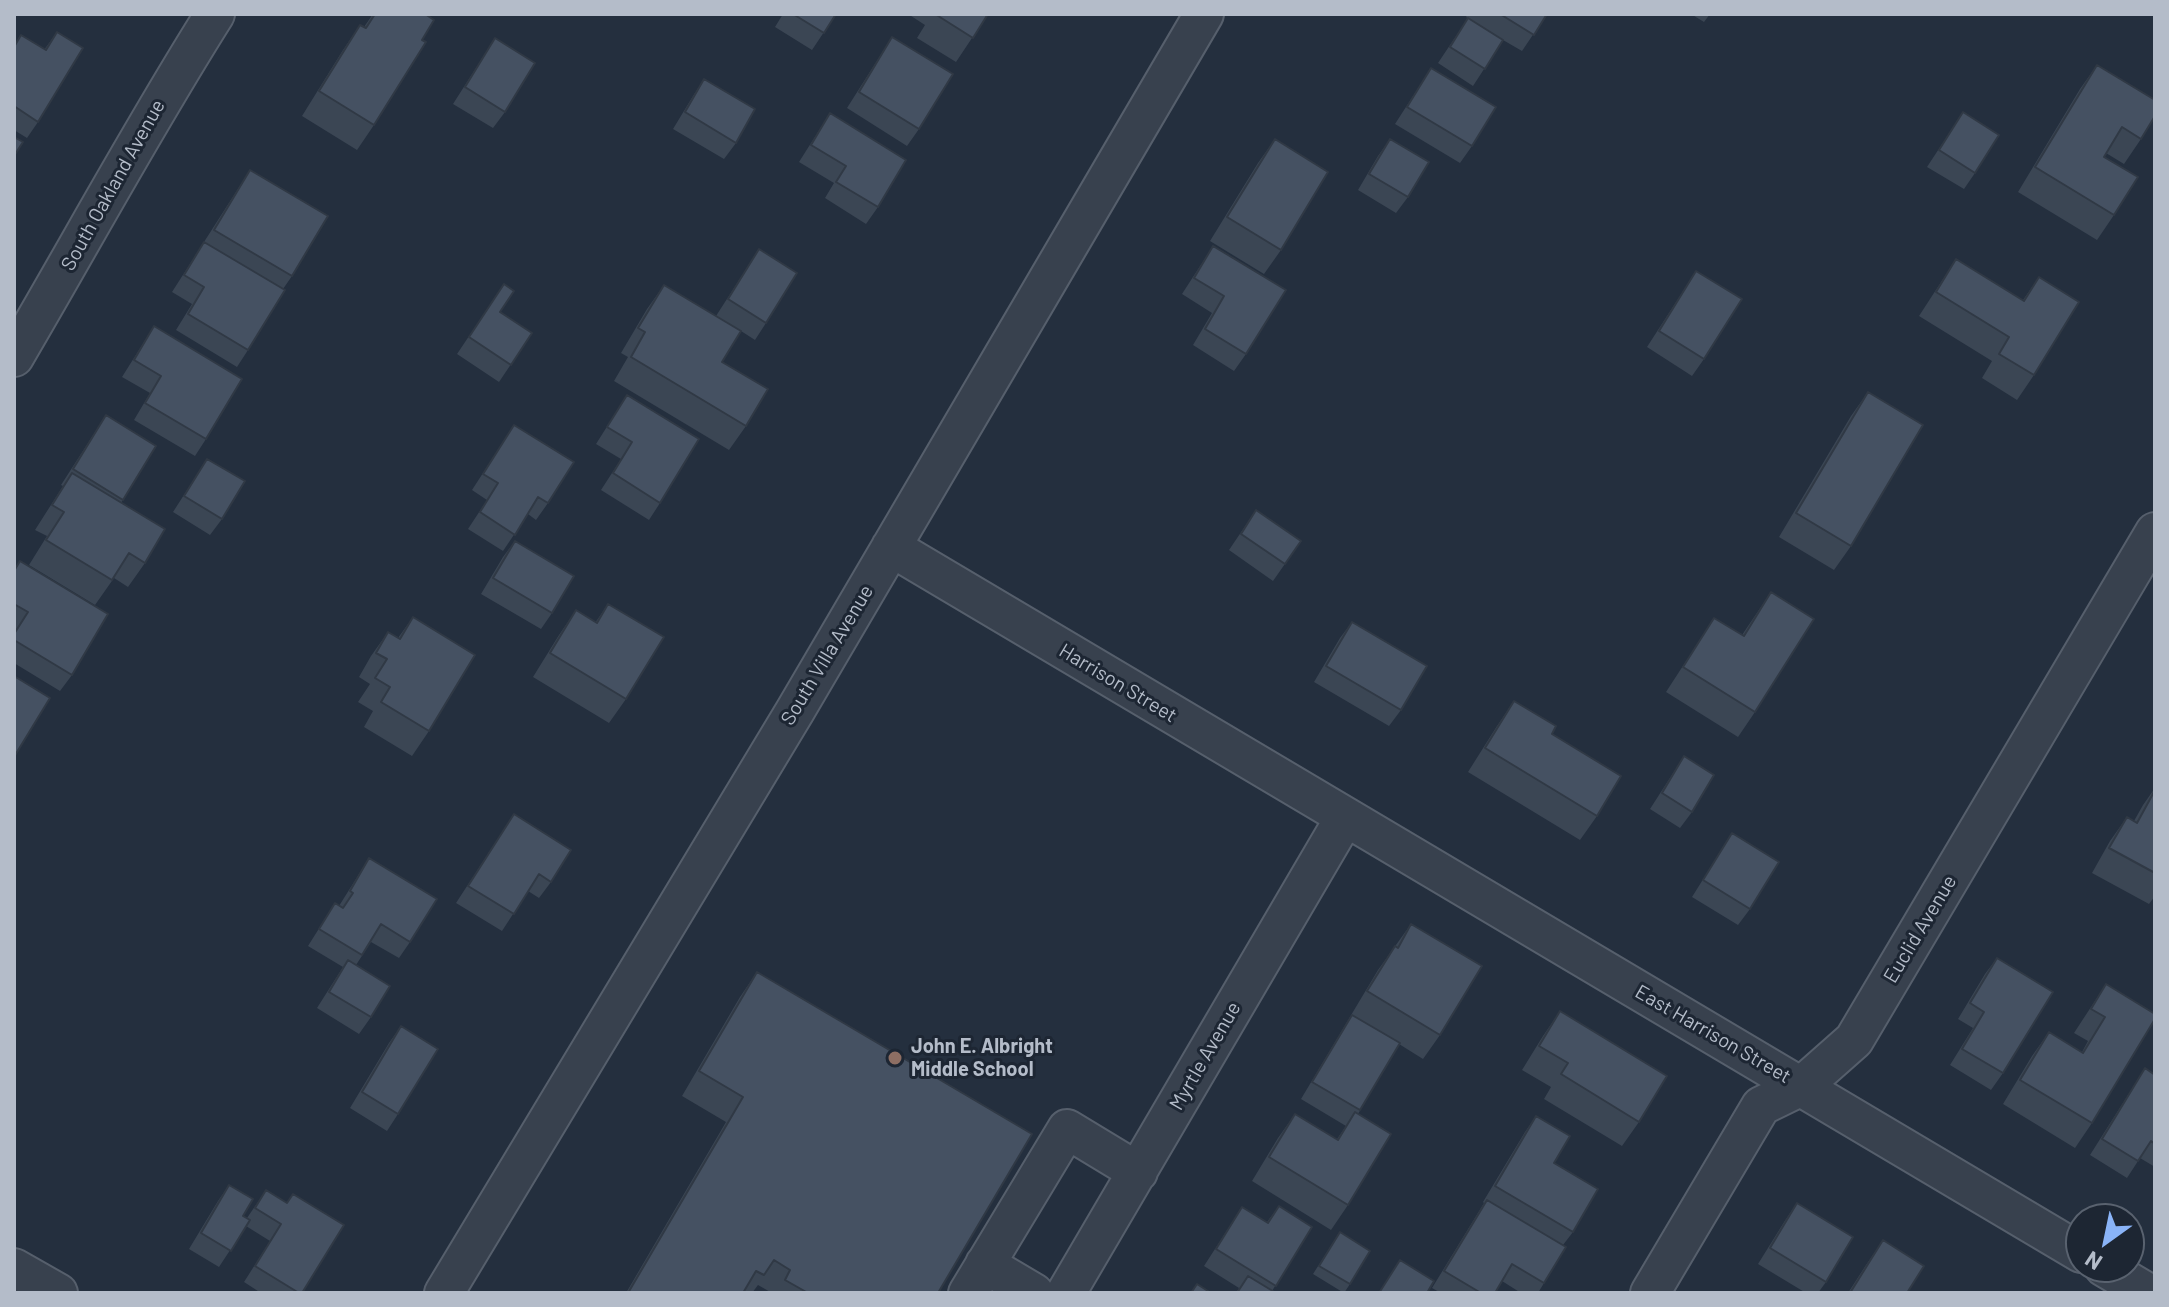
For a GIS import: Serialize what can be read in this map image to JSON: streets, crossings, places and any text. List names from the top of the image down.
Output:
{
  "streets": {
    "street": [
      "South Oakland Avenue",
      "South Villa Avenue",
      "Harrison Street",
      "Euclid Avenue",
      "East Harrison Street",
      "Myrtle Avenue"
    ]
  },
  "crossings": [
    ["South Villa Avenue", "Harrison Street"],
    ["Harrison Street", "East Harrison Street"],
    ["Harrison Street", "Myrtle Avenue"],
    ["Euclid Avenue", "East Harrison Street"],
    ["East Harrison Street", "Myrtle Avenue"]
  ],
  "places": ["John E. Albright Middle School"],
  "north": "bottom left"
}
